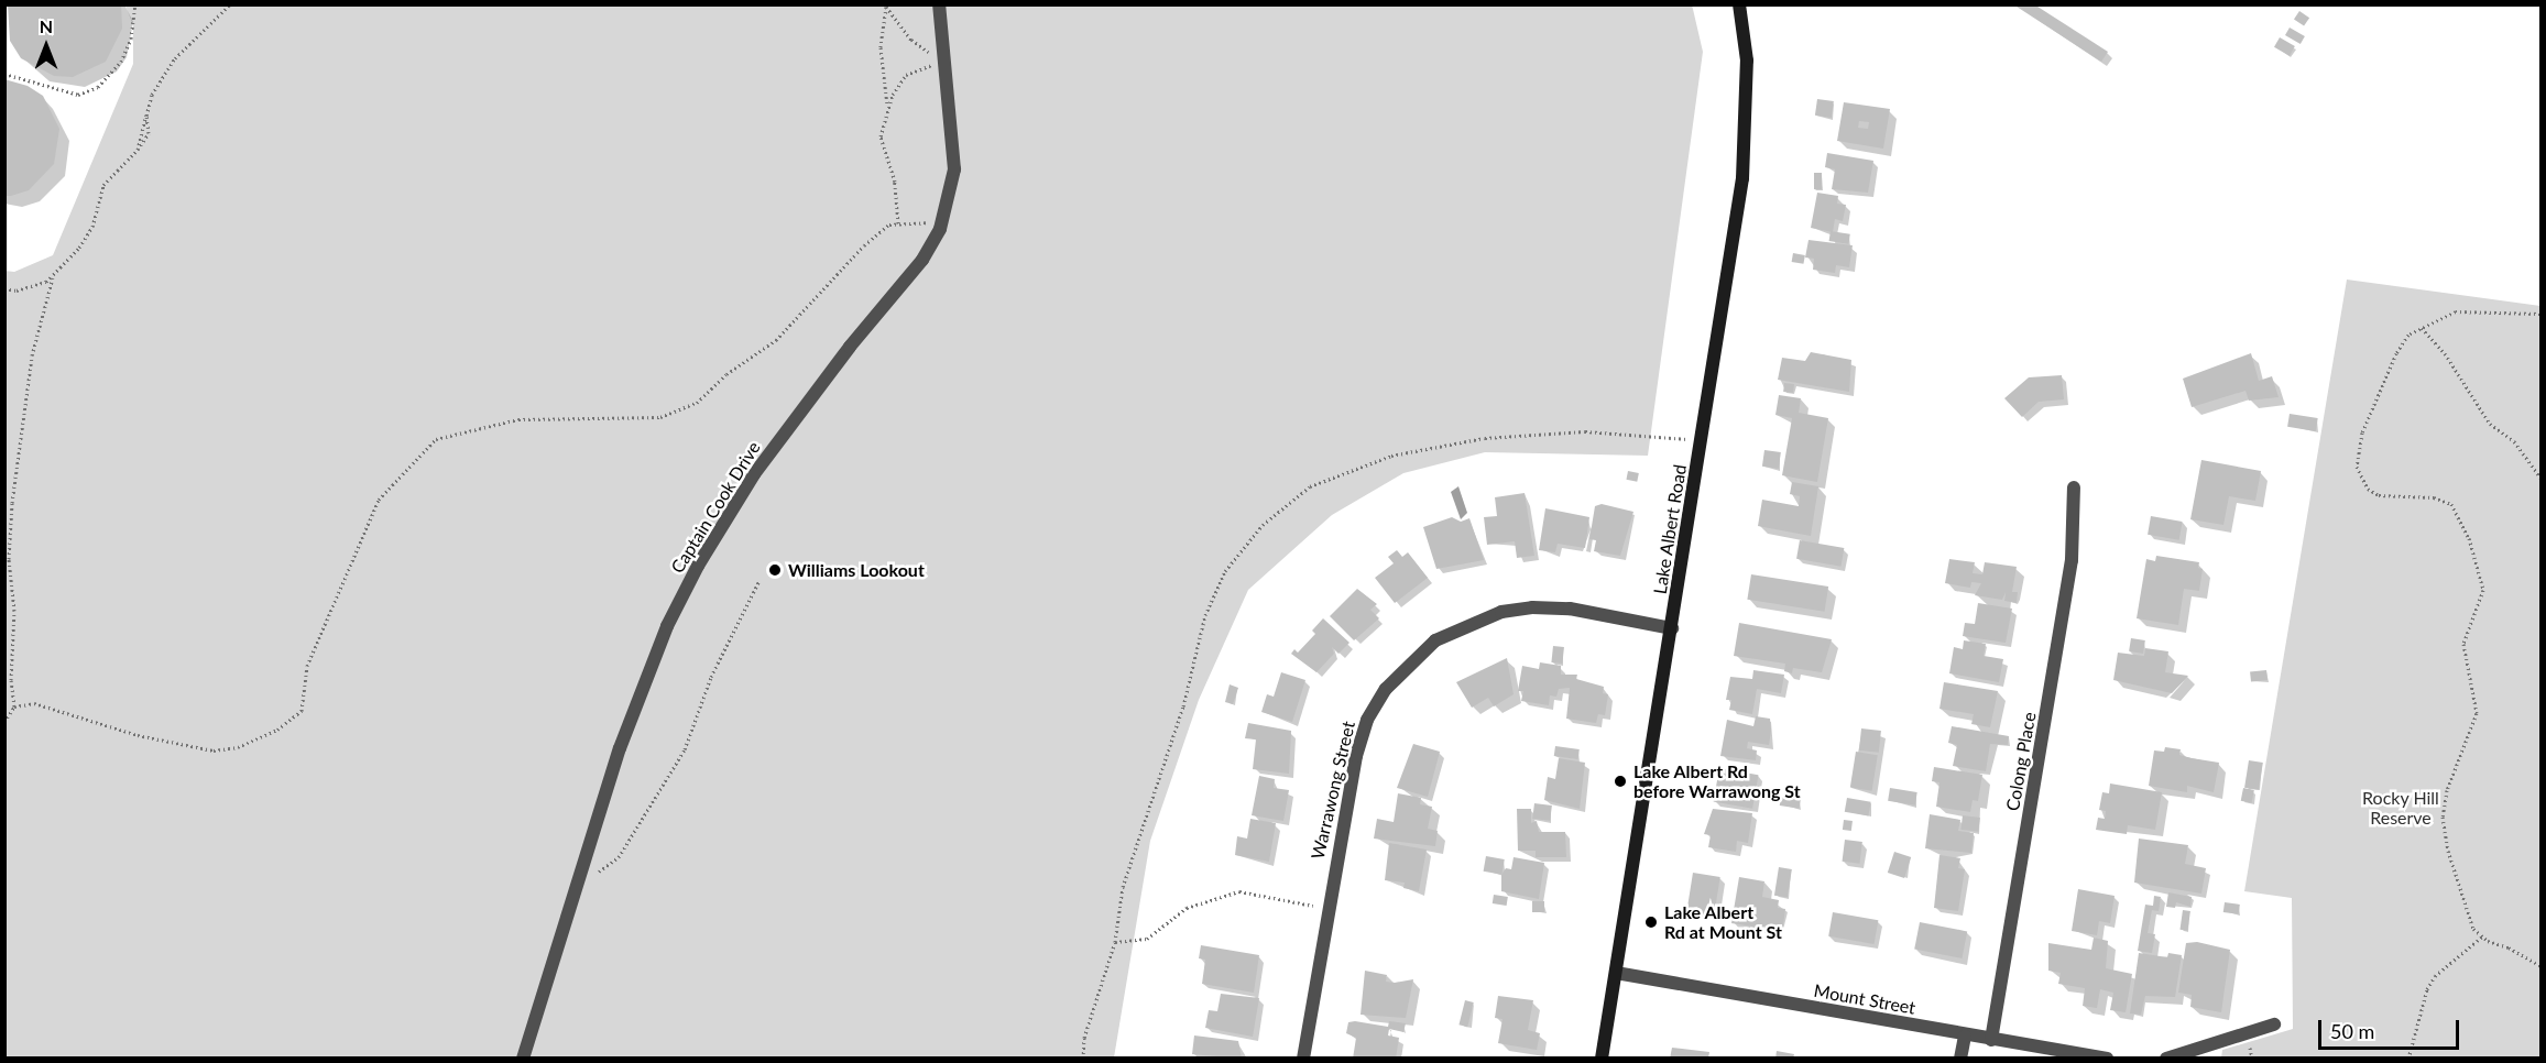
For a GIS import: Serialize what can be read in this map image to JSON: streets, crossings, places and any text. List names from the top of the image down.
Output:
{
  "streets": {
    "main road": ["Lake Albert Road"],
    "street": [
      "Captain Cook Drive",
      "Colong Place",
      "Warrawong Street",
      "Mount Street"
    ]
  },
  "crossings": [
    ["Lake Albert Road", "Warrawong Street"],
    ["Lake Albert Road", "Mount Street"],
    ["Colong Place", "Mount Street"]
  ],
  "parks": ["Rocky Hill Reserve"],
  "places": ["Williams Lookout", "Lake Albert Rd before Warrawong St", "Lake Albert Rd at Mount St"],
  "scale_bar": "50 m",
  "north": "top"
}
